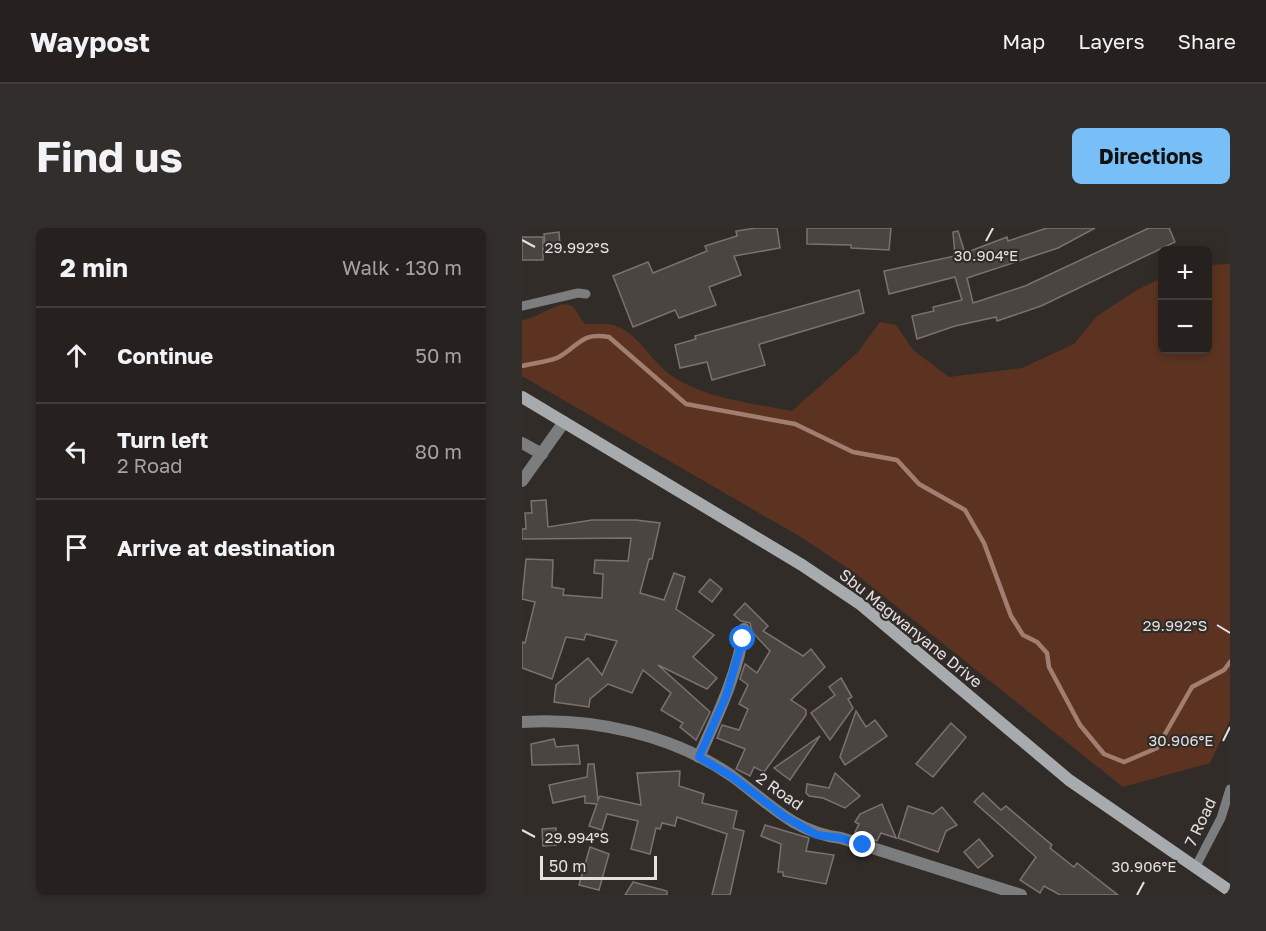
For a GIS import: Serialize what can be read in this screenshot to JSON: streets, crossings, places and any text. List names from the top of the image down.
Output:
{
  "streets": {
    "main road": ["Sbu Magwanyane Drive"],
    "street": ["2 Road"],
    "lane": ["7 Road"]
  },
  "crossings": [
    ["Sbu Magwanyane Drive", "7 Road"]
  ],
  "scale_bar": "50 m",
  "page": {
    "header": "Waypost",
    "nav": ["Map", "Layers", "Share"],
    "buttons": "Directions",
    "title": "Find us",
    "heading": ["2 min", "Walk · 130 m"],
    "map_buttons": ["+", "−"],
    "list": [
      ["Continue", "50 m"],
      ["Turn left", "2 Road", "80 m"],
      "Arrive at destination"
    ],
    "scale": "50 m"
  },
  "coordinates": [
    "29.992°S",
    "30.904°E",
    "30.906°E",
    "29.994°S"
  ]
}
